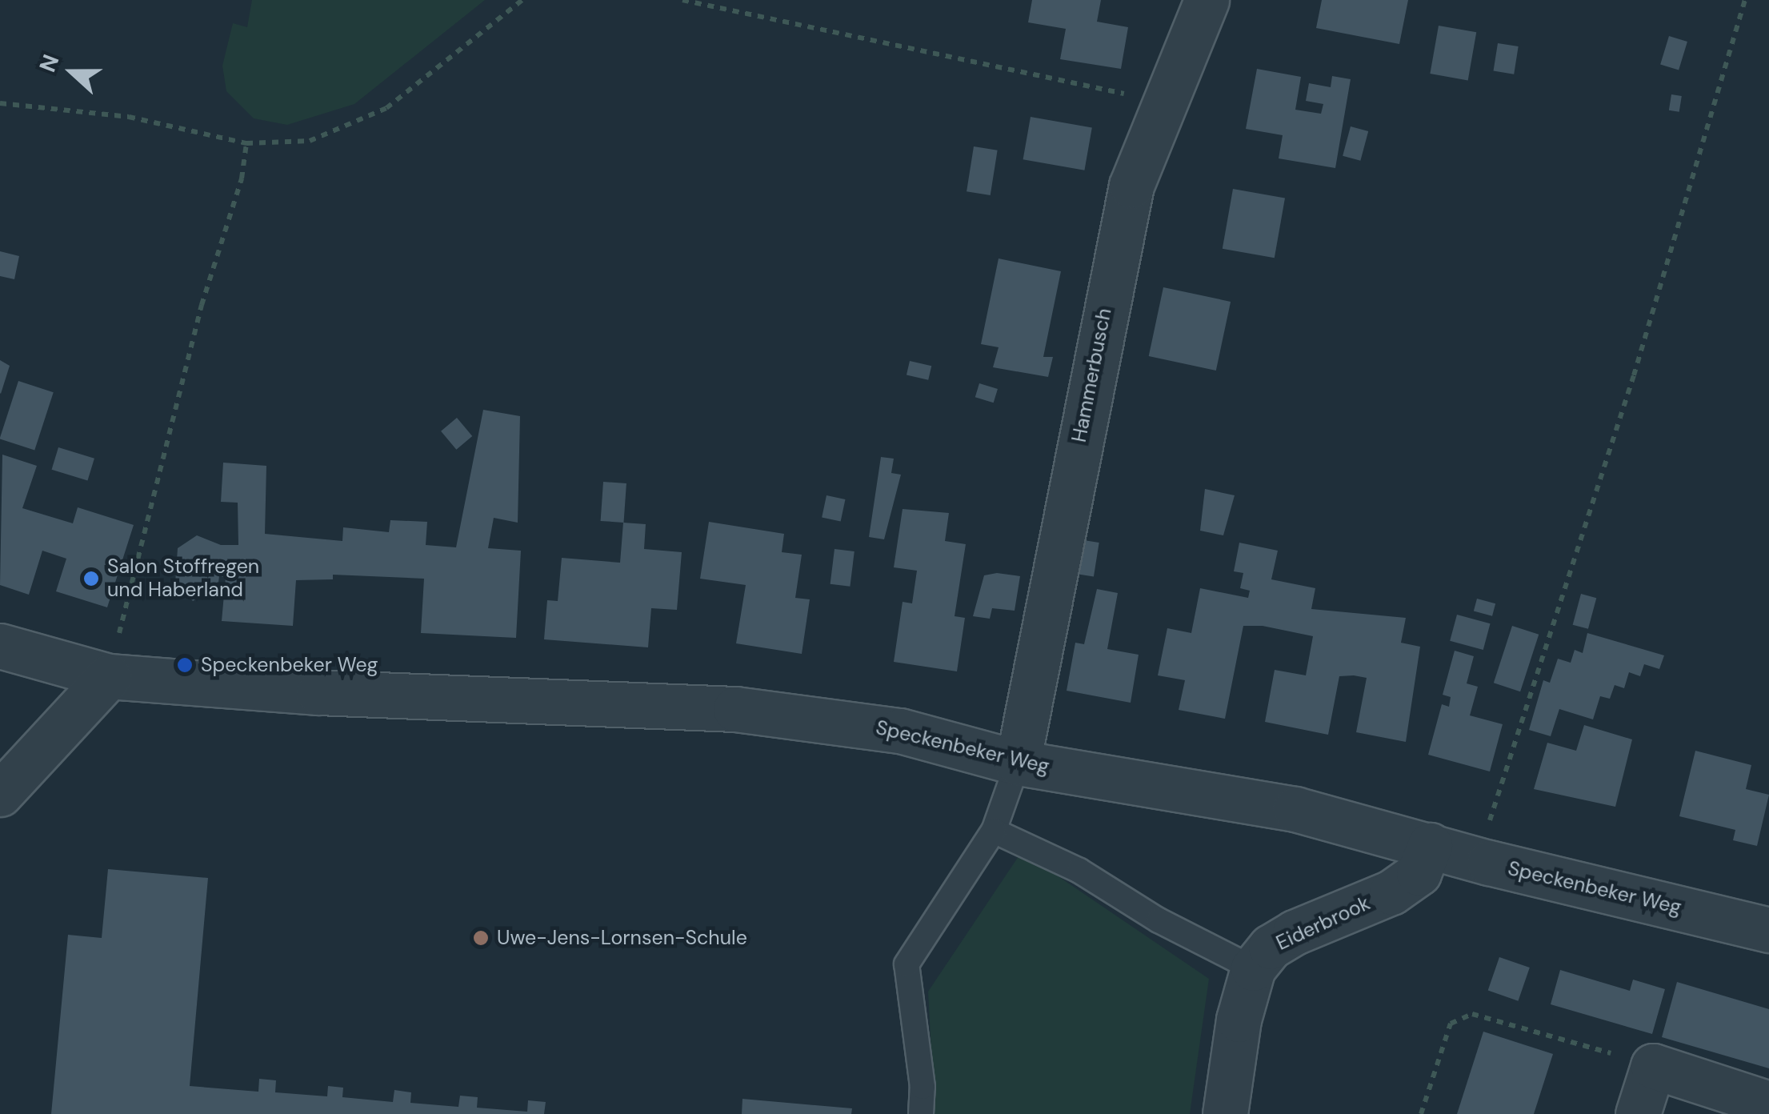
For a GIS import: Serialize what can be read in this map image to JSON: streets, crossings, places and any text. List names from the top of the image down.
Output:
{
  "streets": {
    "street": ["Hammerbusch", "Speckenbeker Weg", "Eiderbrook"]
  },
  "crossings": [
    ["Hammerbusch", "Speckenbeker Weg"],
    ["Speckenbeker Weg", "Eiderbrook"]
  ],
  "places": ["Salon Stoffregen und Haberland", "Speckenbeker Weg", "Uwe-Jens-Lornsen-Schule"],
  "north": "left"
}
